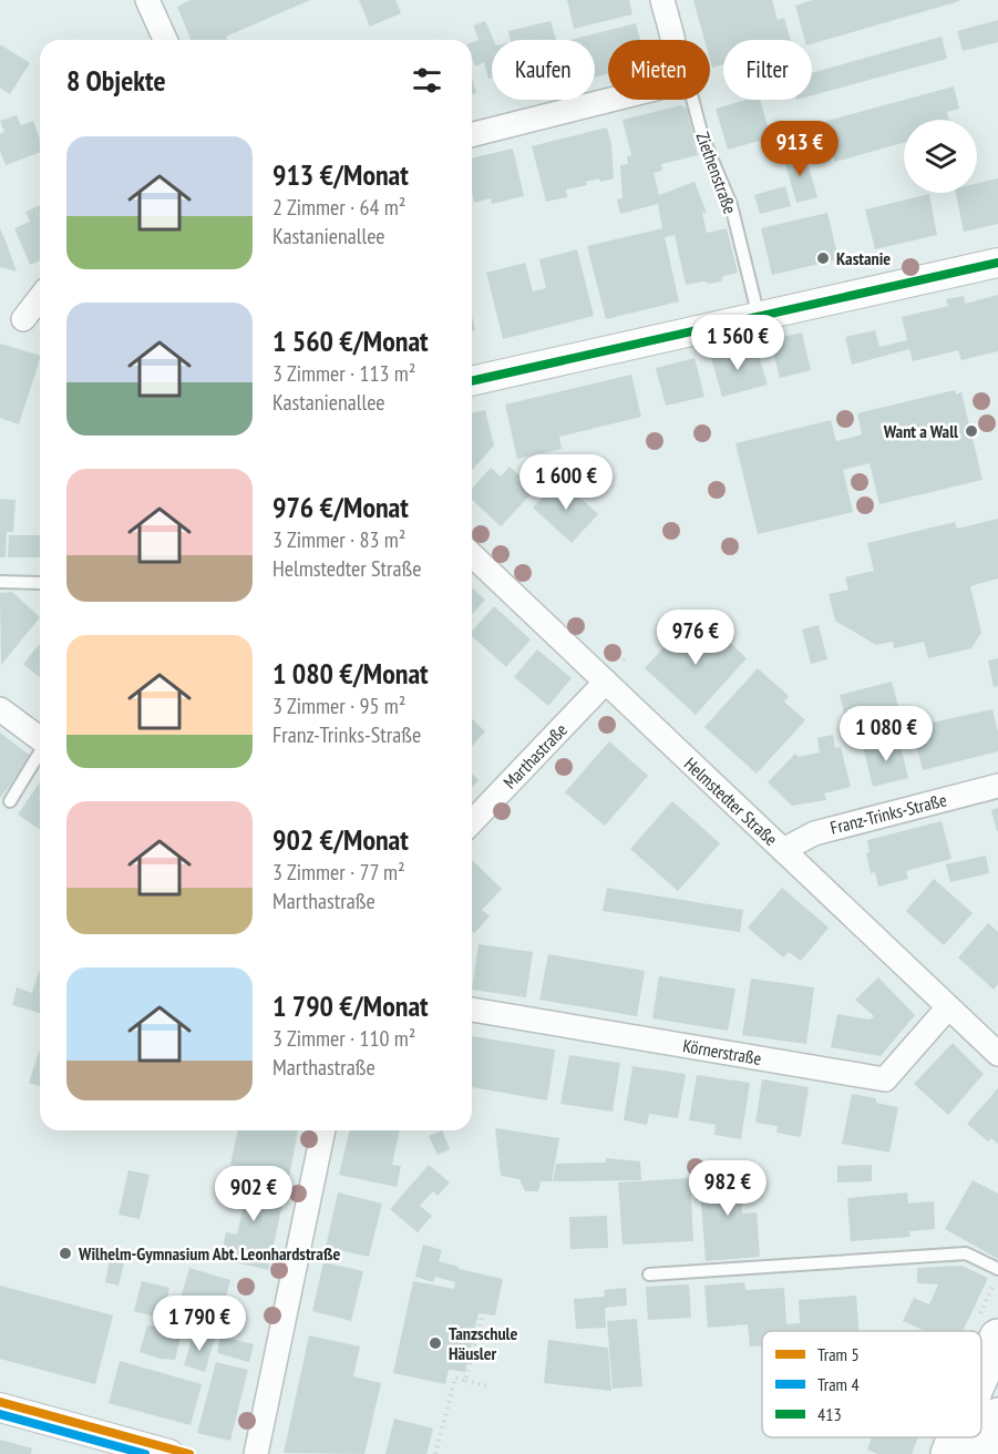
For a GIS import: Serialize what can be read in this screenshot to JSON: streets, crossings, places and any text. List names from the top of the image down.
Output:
{
  "streets": {
    "street": [
      "Marthastraße",
      "Helmstedter Straße",
      "Franz-Trinks-Straße",
      "Körnerstraße"
    ],
    "lane": ["Ziethenstraße"]
  },
  "crossings": [
    ["Marthastraße", "Helmstedter Straße"],
    ["Helmstedter Straße", "Franz-Trinks-Straße"],
    ["Helmstedter Straße", "Körnerstraße"]
  ],
  "places": [
    "Kastanie",
    "Want a Wall",
    "Wilhelm-Gymnasium Abt. Leonhardstraße",
    "Tanzschule Häusler"
  ],
  "lines": ["transit line 413", "tram line 5", "tram line 4"],
  "legend": ["Tram 5", "Tram 4", "413"],
  "page": {
    "chip": ["Kaufen", "Mieten", "Filter"],
    "heading": "8 Objekte",
    "list": [
      {
        "name": "913 €/Monat",
        "note": "2 Zimmer · 64 m² · Kastanienallee"
      },
      {
        "name": "1 560 €/Monat",
        "note": "3 Zimmer · 113 m² · Kastanienallee"
      },
      {
        "name": "976 €/Monat",
        "note": "3 Zimmer · 83 m² · Helmstedter Straße"
      },
      {
        "name": "1 080 €/Monat",
        "note": "3 Zimmer · 95 m² · Franz-Trinks-Straße"
      },
      {
        "name": "902 €/Monat",
        "note": "3 Zimmer · 77 m² · Marthastraße"
      },
      {
        "name": "1 790 €/Monat",
        "note": "3 Zimmer · 110 m² · Marthastraße"
      }
    ],
    "price": [
      "913 €",
      "1 560 €",
      "1 600 €",
      "976 €",
      "1 080 €",
      "982 €",
      "902 €",
      "1 790 €"
    ]
  }
}
